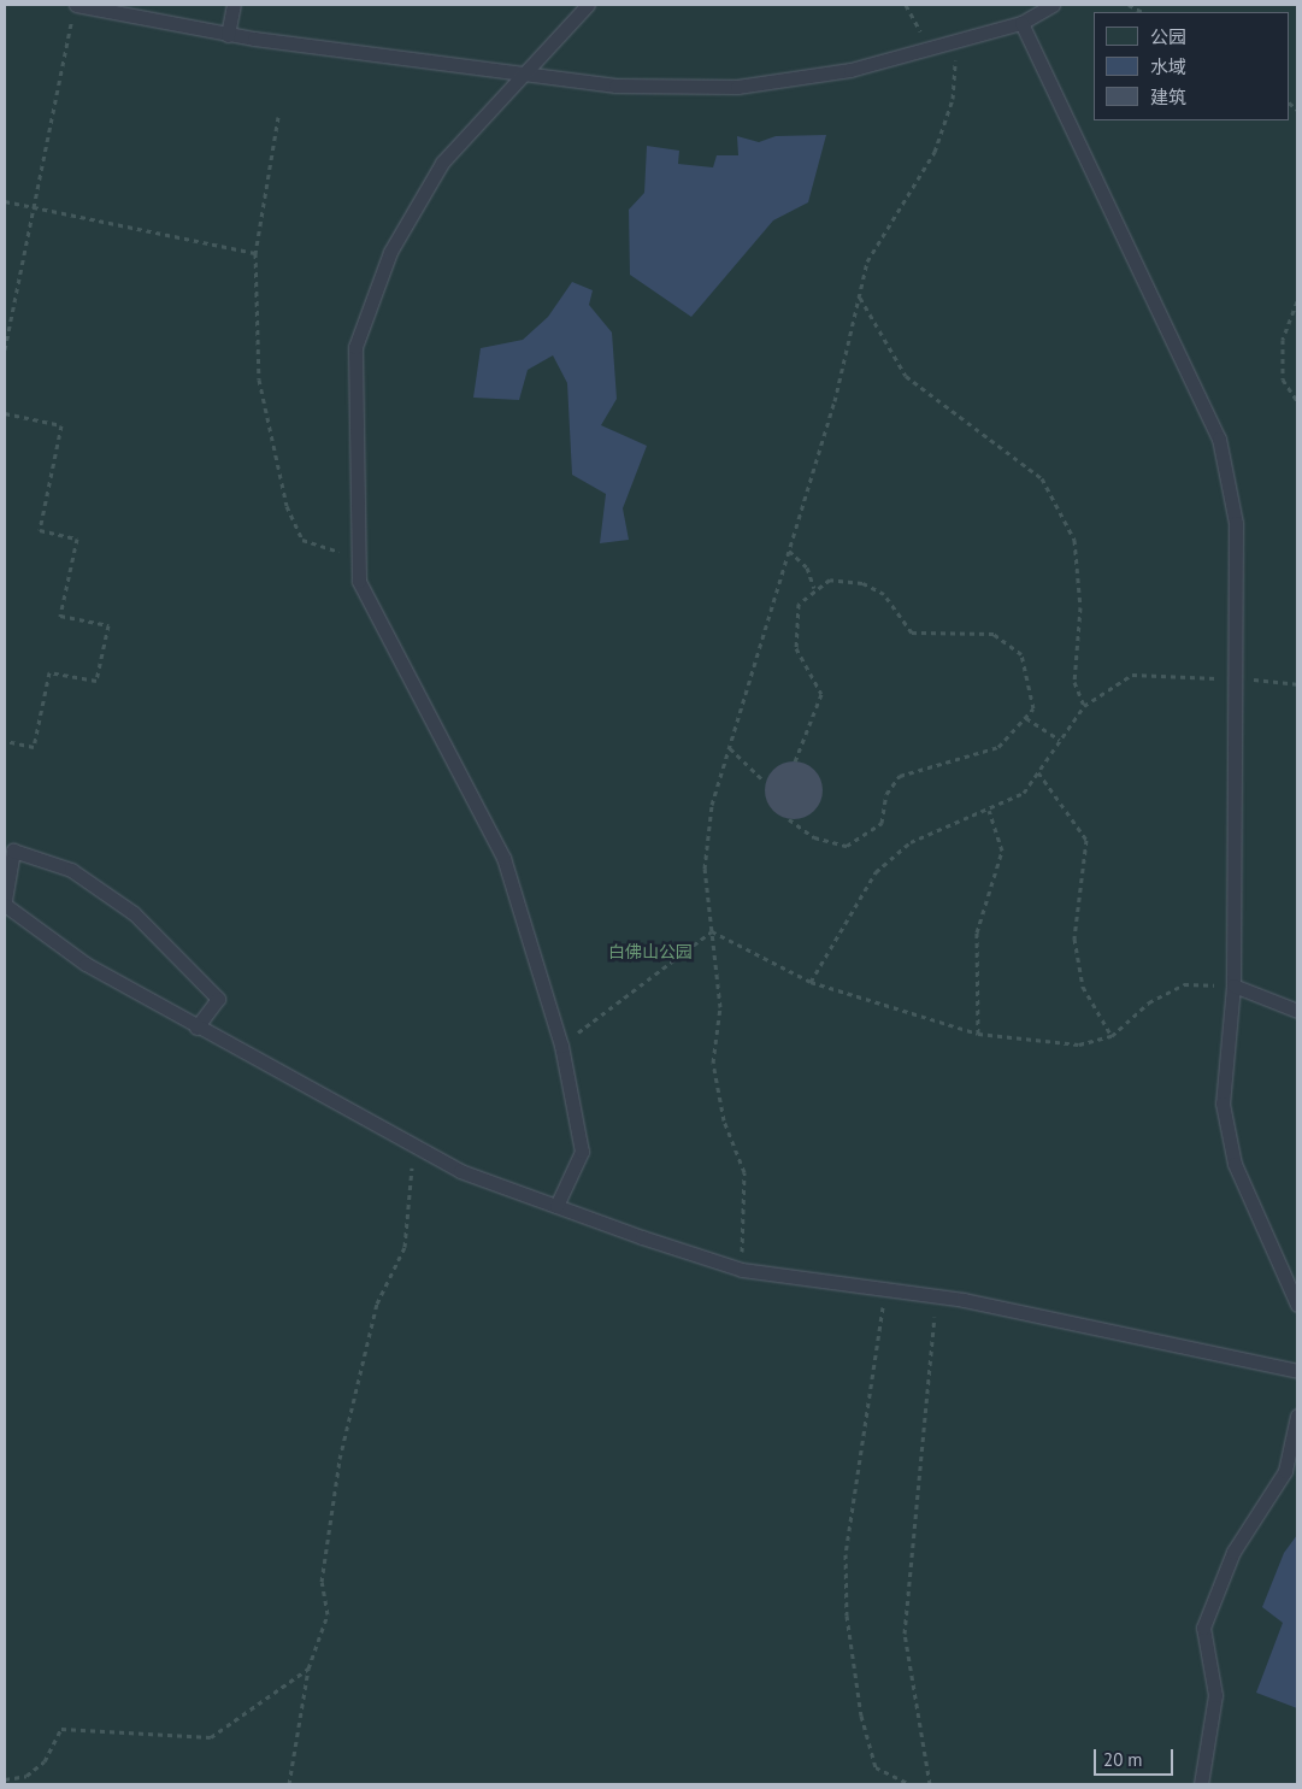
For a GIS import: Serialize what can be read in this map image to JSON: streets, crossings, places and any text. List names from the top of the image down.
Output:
{
  "parks": ["白佛山公园"],
  "legend": ["公园", "水域", "建筑"],
  "scale_bar": "20 m"
}
